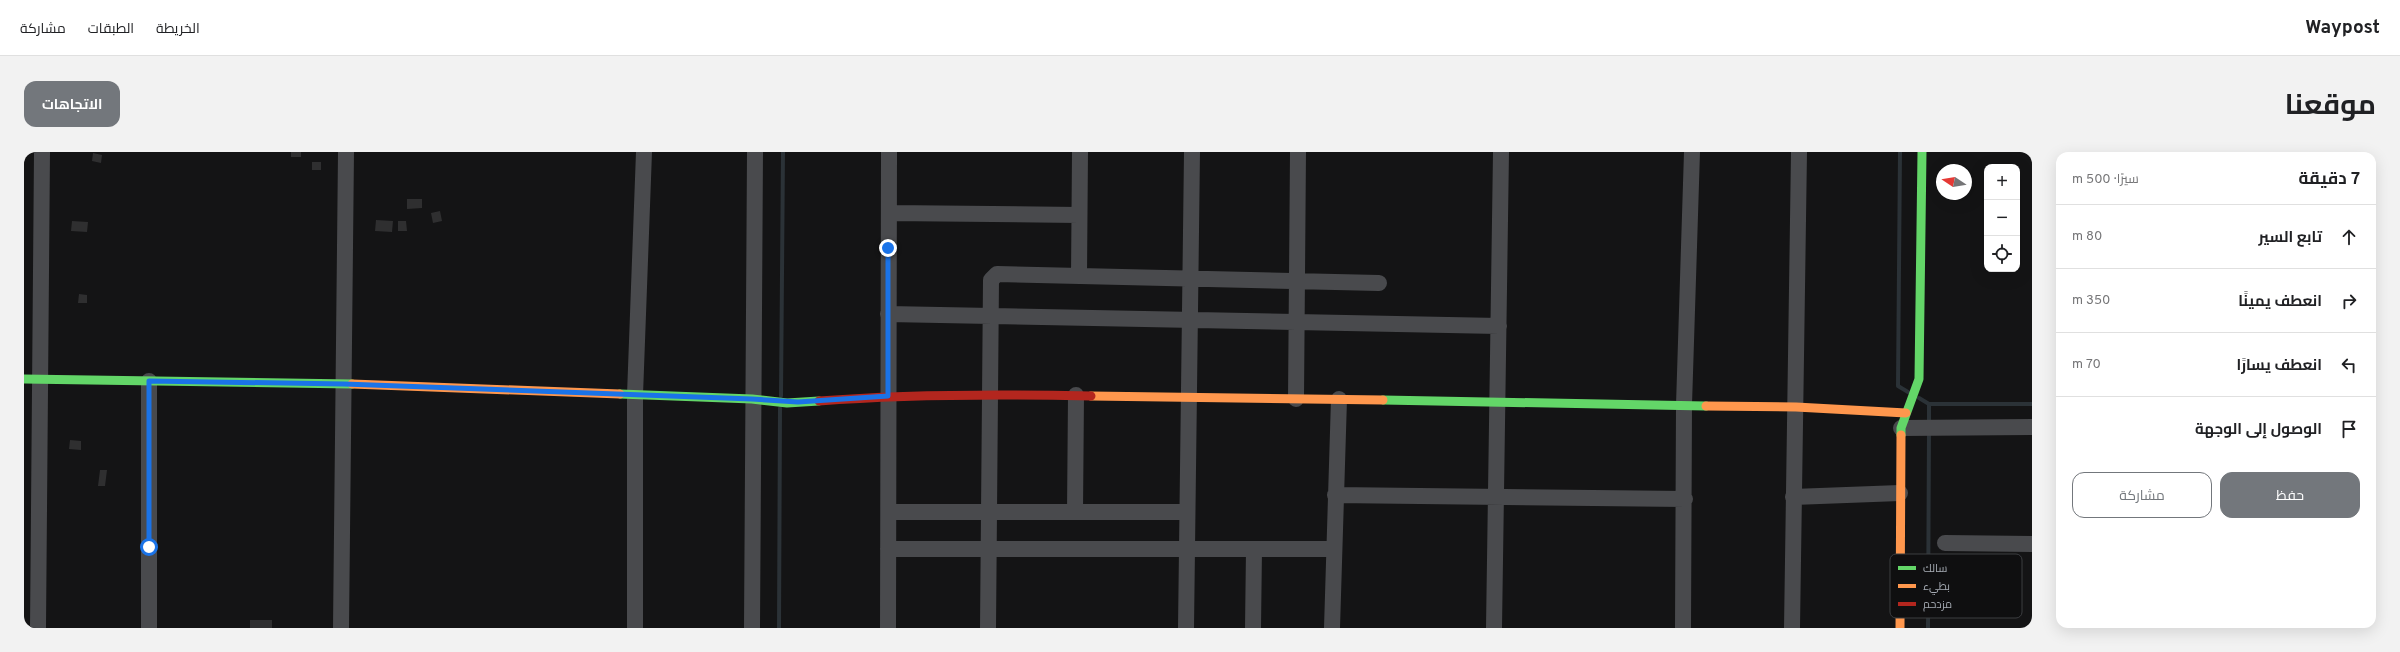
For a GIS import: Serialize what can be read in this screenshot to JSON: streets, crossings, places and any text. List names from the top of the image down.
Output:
{
  "legend": ["سالك", "بطيء", "مزدحم"],
  "north": "left",
  "page": {
    "header": "Waypost",
    "nav": ["الخريطة", "الطبقات", "مشاركة"],
    "title": "موقعنا",
    "buttons": [
      "الاتجاهات",
      ["حفظ", "مشاركة"]
    ],
    "heading": ["7 دقيقة", "سيرًا · 500 m"],
    "map_buttons": ["+", "−"],
    "list": [
      ["تابع السير", "80 m"],
      ["انعطف يمينًا", "350 m"],
      ["انعطف يسارًا", "70 m"],
      "الوصول إلى الوجهة"
    ]
  }
}
